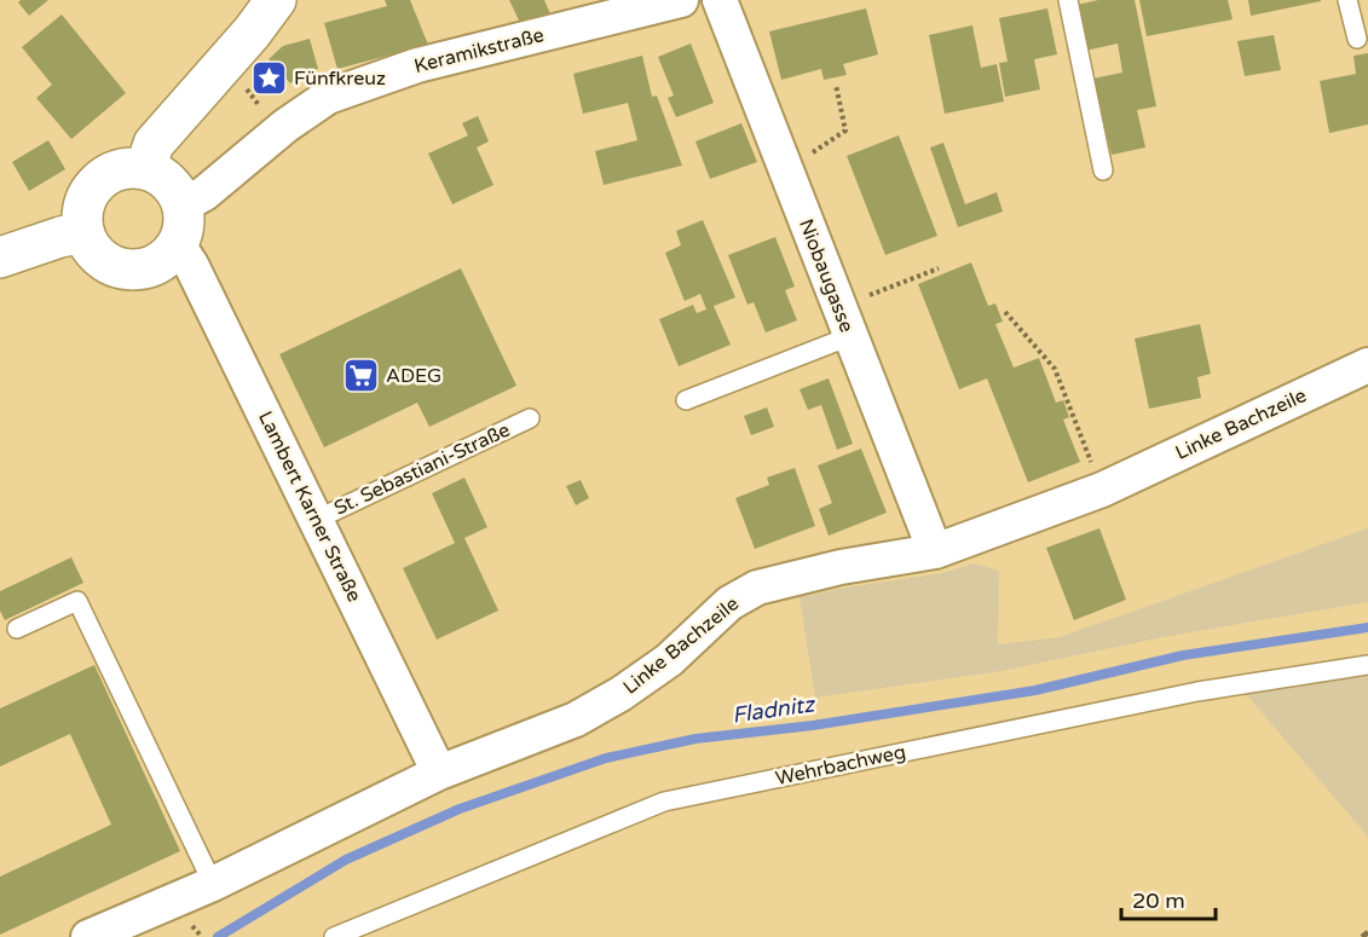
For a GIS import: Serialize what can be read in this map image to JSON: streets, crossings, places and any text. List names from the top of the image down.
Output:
{
  "streets": {
    "street": [
      "Keramikstraße",
      "Niobaugasse",
      "Linke Bachzeile",
      "Lambert Karner Straße"
    ],
    "lane": ["St. Sebastiani-Straße", "Wehrbachweg"]
  },
  "crossings": [
    ["Keramikstraße", "Lambert Karner Straße"],
    ["Niobaugasse", "Linke Bachzeile"],
    ["Linke Bachzeile", "Lambert Karner Straße"],
    ["St. Sebastiani-Straße", "Lambert Karner Straße"]
  ],
  "water": ["Fladnitz"],
  "places": {
    "place": ["Fünfkreuz"],
    "supermarket": ["ADEG"]
  },
  "scale_bar": "20 m"
}
